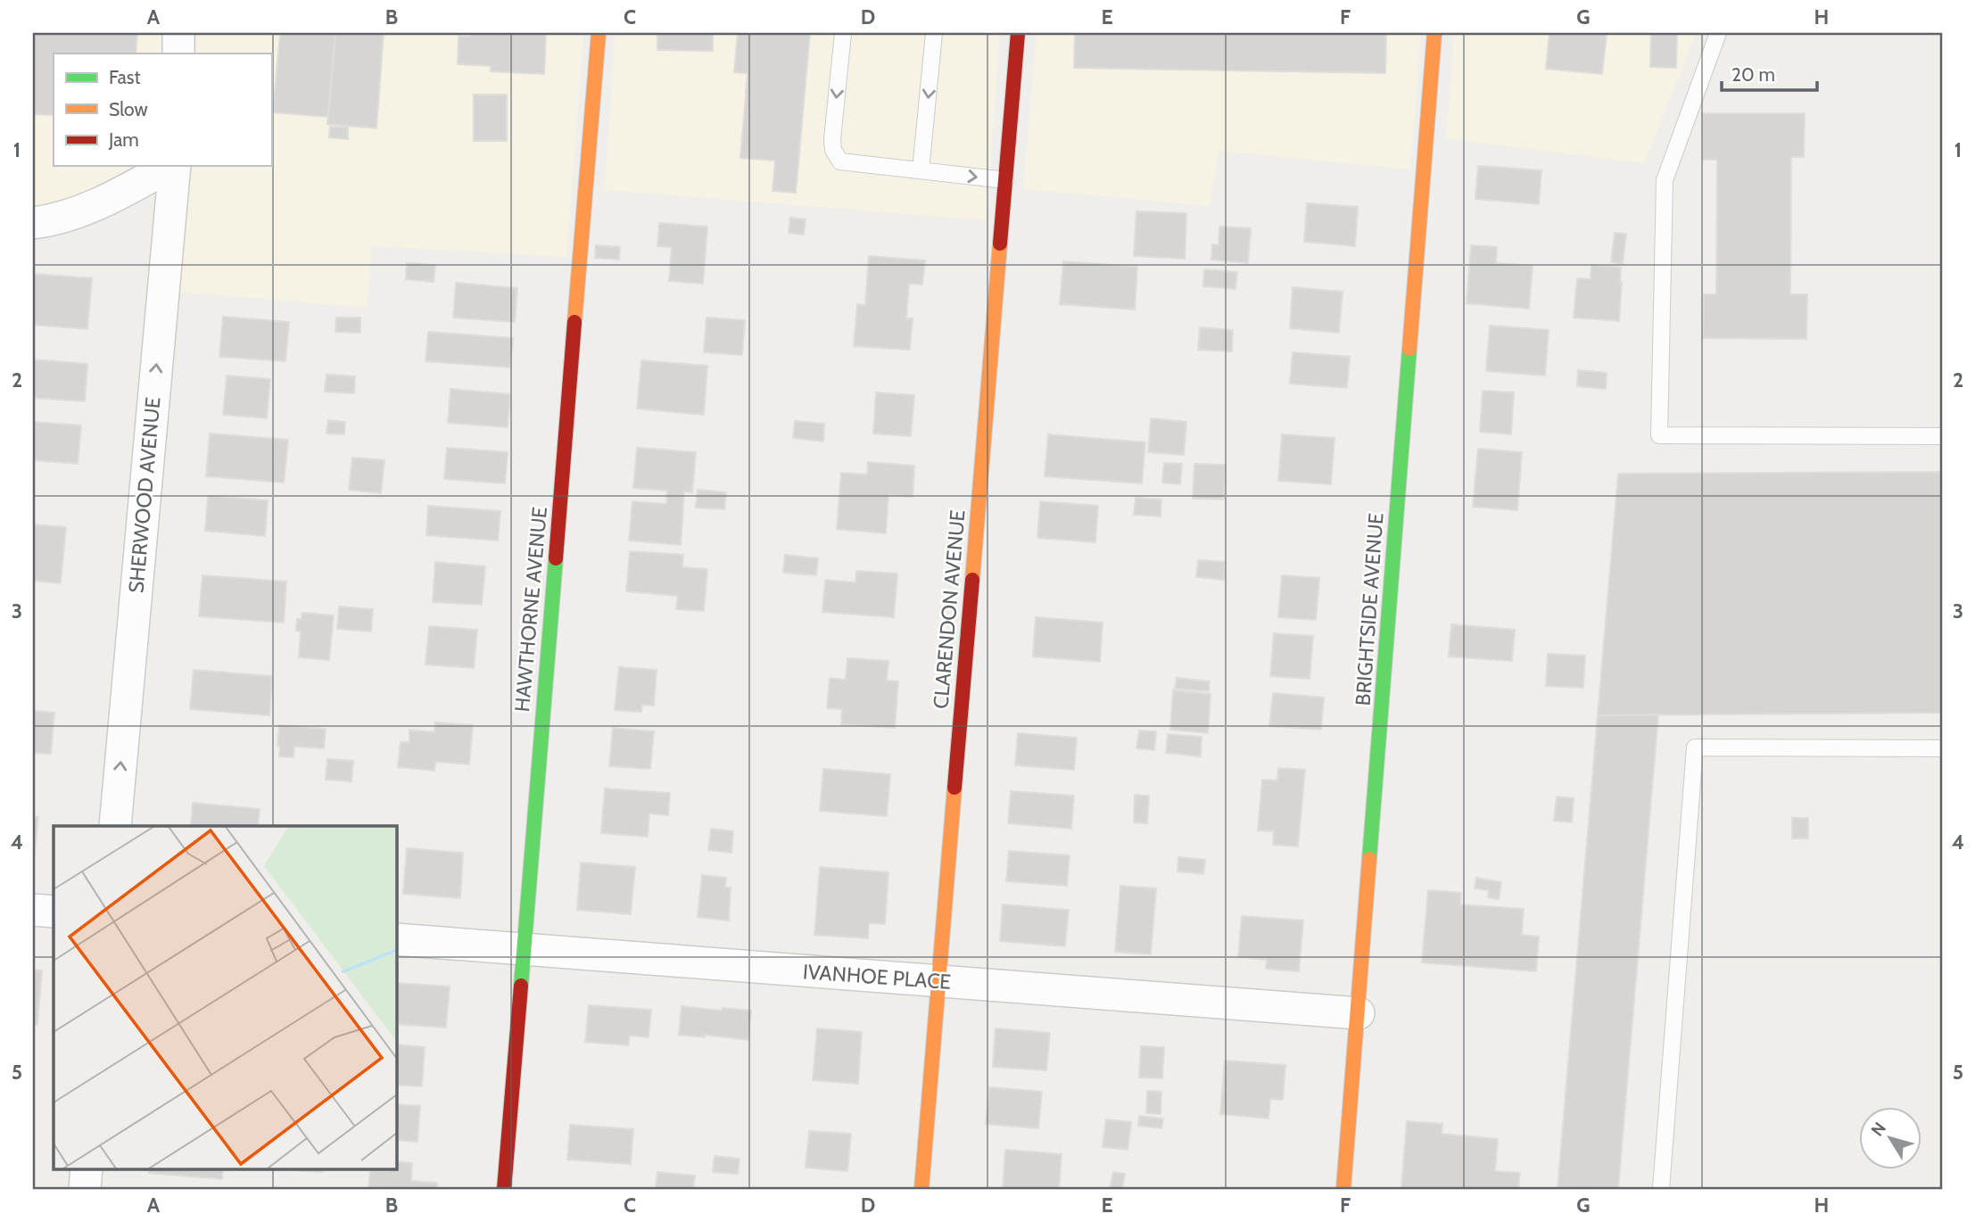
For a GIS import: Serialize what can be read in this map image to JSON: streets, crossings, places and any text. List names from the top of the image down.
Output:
{
  "streets": {
    "street": [
      "SHERWOOD AVENUE",
      "HAWTHORNE AVENUE",
      "CLARENDON AVENUE",
      "BRIGHTSIDE AVENUE",
      "IVANHOE PLACE"
    ]
  },
  "crossings": [
    ["HAWTHORNE AVENUE", "IVANHOE PLACE"],
    ["CLARENDON AVENUE", "IVANHOE PLACE"],
    ["BRIGHTSIDE AVENUE", "IVANHOE PLACE"]
  ],
  "one_way": ["SHERWOOD AVENUE"],
  "legend": ["Fast", "Slow", "Jam"],
  "scale_bar": "20 m",
  "north": "top left",
  "grid": {
    "columns": [
      "A",
      "B",
      "C",
      "D",
      "E",
      "F",
      "G",
      "H"
    ],
    "rows": [
      "1",
      "2",
      "3",
      "4",
      "5"
    ]
  }
}
